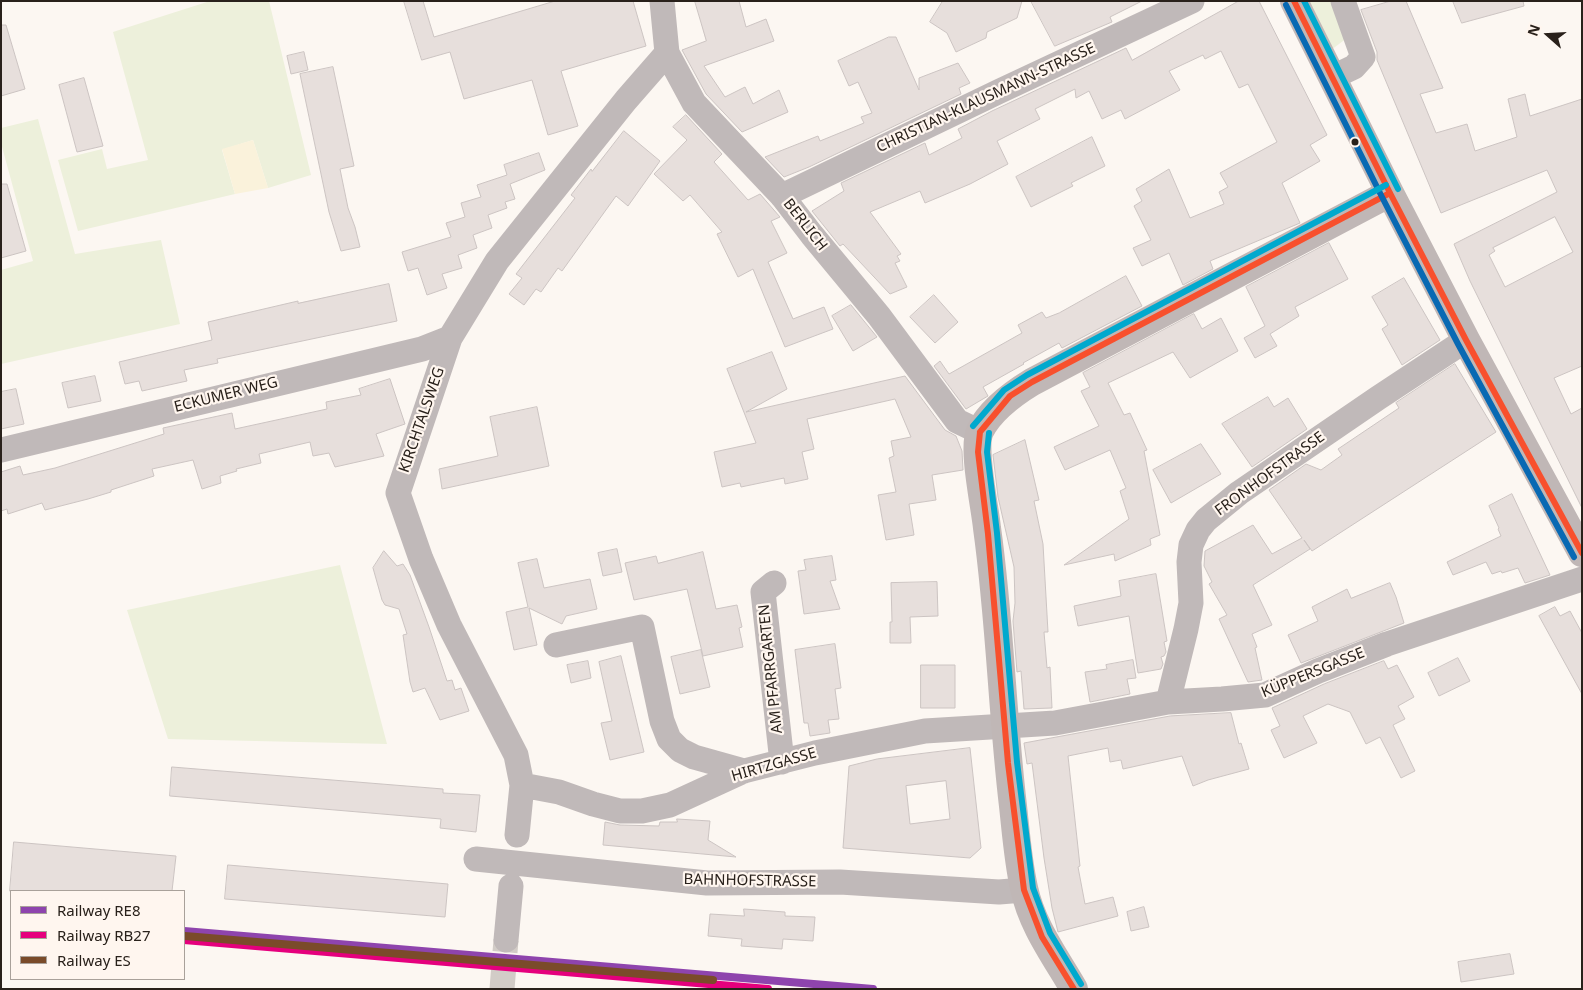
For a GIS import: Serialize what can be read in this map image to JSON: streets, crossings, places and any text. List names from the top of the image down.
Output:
{
  "streets": {
    "street": [
      "CHRISTIAN-KLAUSMANN-STRASSE",
      "BERLICH",
      "ECKUMER WEG",
      "KIRCHTALSWEG",
      "FRONHOFSTRASSE",
      "AM PFARRGARTEN",
      "KÜPPERSGASSE",
      "HIRTZGASSE",
      "BAHNHOFSTRASSE"
    ]
  },
  "crossings": [
    ["CHRISTIAN-KLAUSMANN-STRASSE", "BERLICH"],
    ["BERLICH", "KIRCHTALSWEG"],
    ["ECKUMER WEG", "KIRCHTALSWEG"],
    ["KIRCHTALSWEG", "HIRTZGASSE"],
    ["FRONHOFSTRASSE", "KÜPPERSGASSE"],
    ["AM PFARRGARTEN", "HIRTZGASSE"],
    ["KÜPPERSGASSE", "HIRTZGASSE"]
  ],
  "lines": ["rail line RE8", "rail line ES", "rail line RB27"],
  "legend": ["Railway RE8", "Railway RB27", "Railway ES"],
  "north": "left"
}
